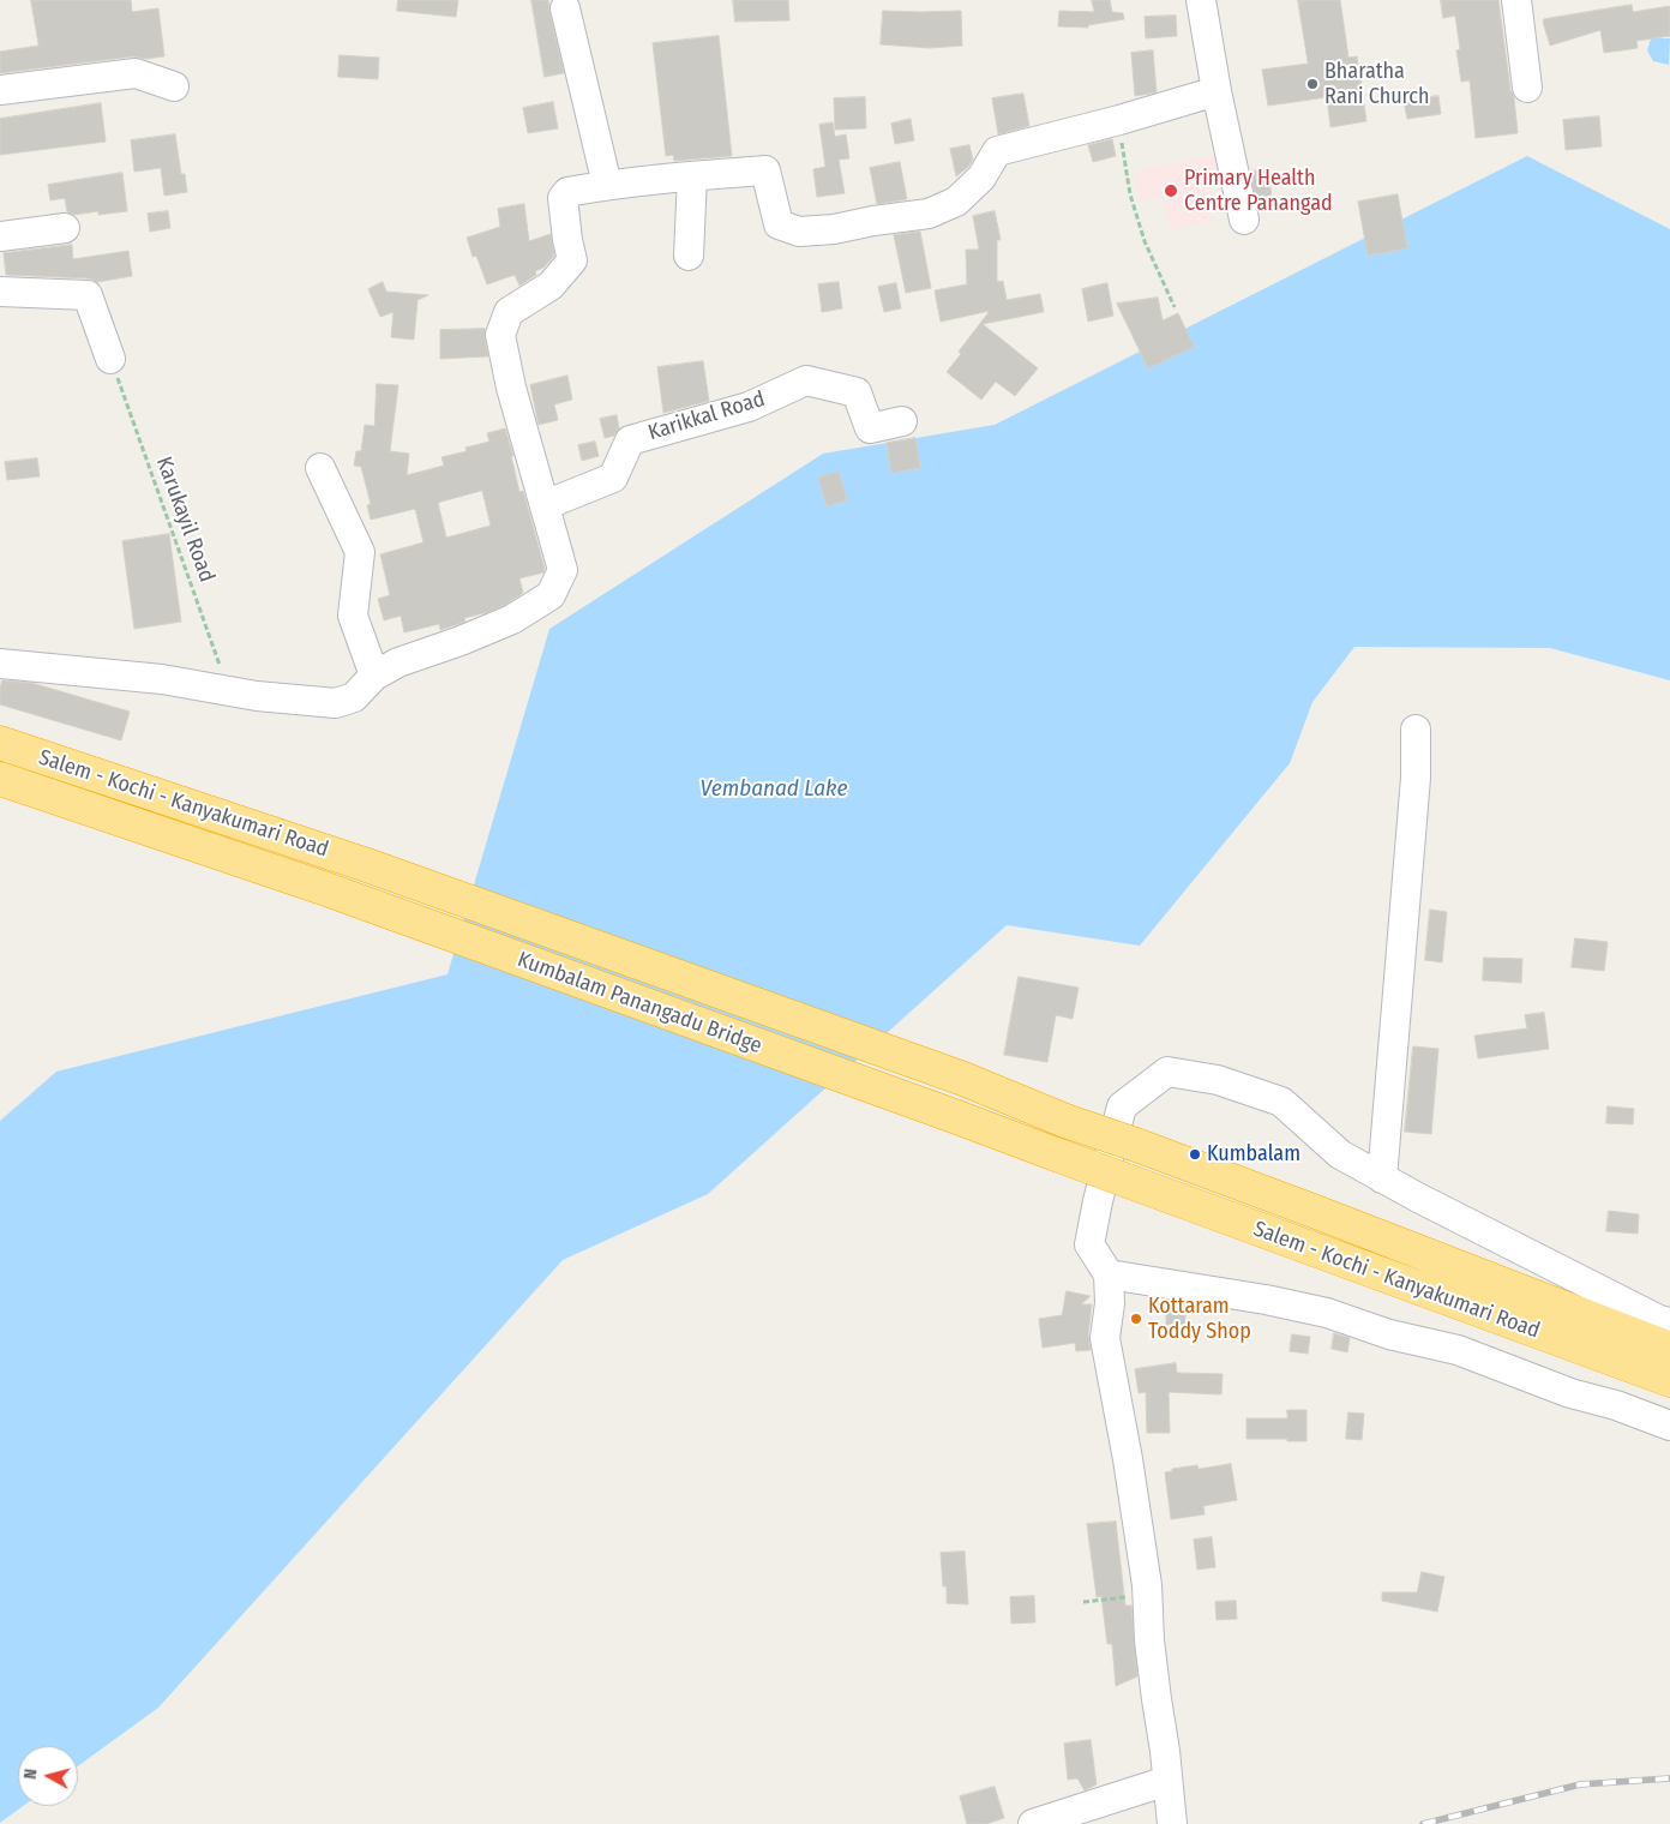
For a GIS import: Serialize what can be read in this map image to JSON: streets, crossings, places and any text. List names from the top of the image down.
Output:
{
  "streets": {
    "highway": ["Salem - Kochi - Kanyakumari Road", "Kumbalam Panangadu Bridge"],
    "street": ["Karikkal Road"],
    "path": ["Karukayil Road"]
  },
  "crossings": [
    ["Salem - Kochi - Kanyakumari Road", "Kumbalam Panangadu Bridge"]
  ],
  "water": ["Vembanad Lake"],
  "places": [
    "Bharatha Rani Church",
    "Primary Health Centre Panangad",
    "Kumbalam",
    "Kottaram Toddy Shop"
  ],
  "north": "left"
}
